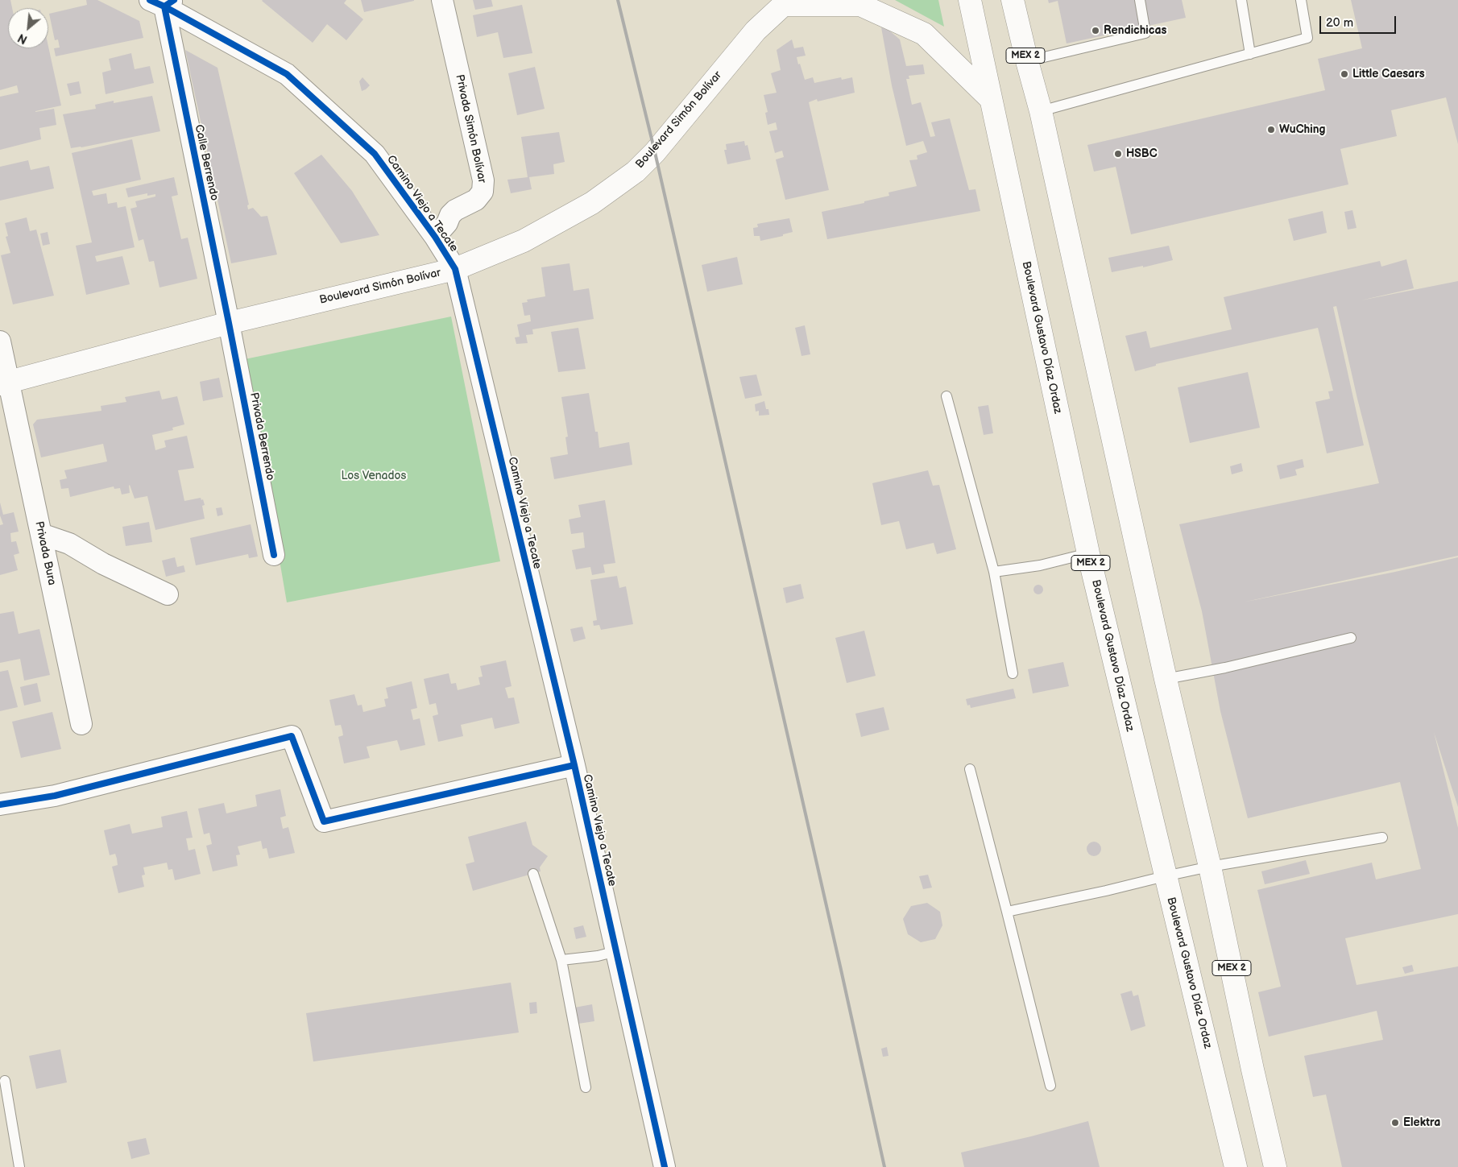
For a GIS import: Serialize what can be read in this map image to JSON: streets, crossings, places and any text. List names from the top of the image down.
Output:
{
  "streets": {
    "main road": ["MEX 2", "Boulevard Simón Bolívar", "Boulevard Gustavo Díaz Ordaz"],
    "street": [
      "Privada Simón Bolívar",
      "Calle Berrendo",
      "Camino Viejo a Tecate",
      "Privada Berrendo",
      "Privada Bura"
    ]
  },
  "crossings": [
    ["Boulevard Simón Bolívar", "Calle Berrendo"],
    ["Boulevard Simón Bolívar", "Camino Viejo a Tecate"],
    ["Boulevard Simón Bolívar", "Privada Berrendo"],
    ["Boulevard Simón Bolívar", "Privada Bura"],
    ["Privada Simón Bolívar", "Camino Viejo a Tecate"],
    ["Calle Berrendo", "Camino Viejo a Tecate"],
    ["Calle Berrendo", "Privada Berrendo"]
  ],
  "parks": ["Los Venados"],
  "places": [
    "Rendichicas",
    "Little Caesars",
    "WuChing",
    "HSBC",
    "Elektra"
  ],
  "scale_bar": "20 m",
  "north": "bottom left"
}
